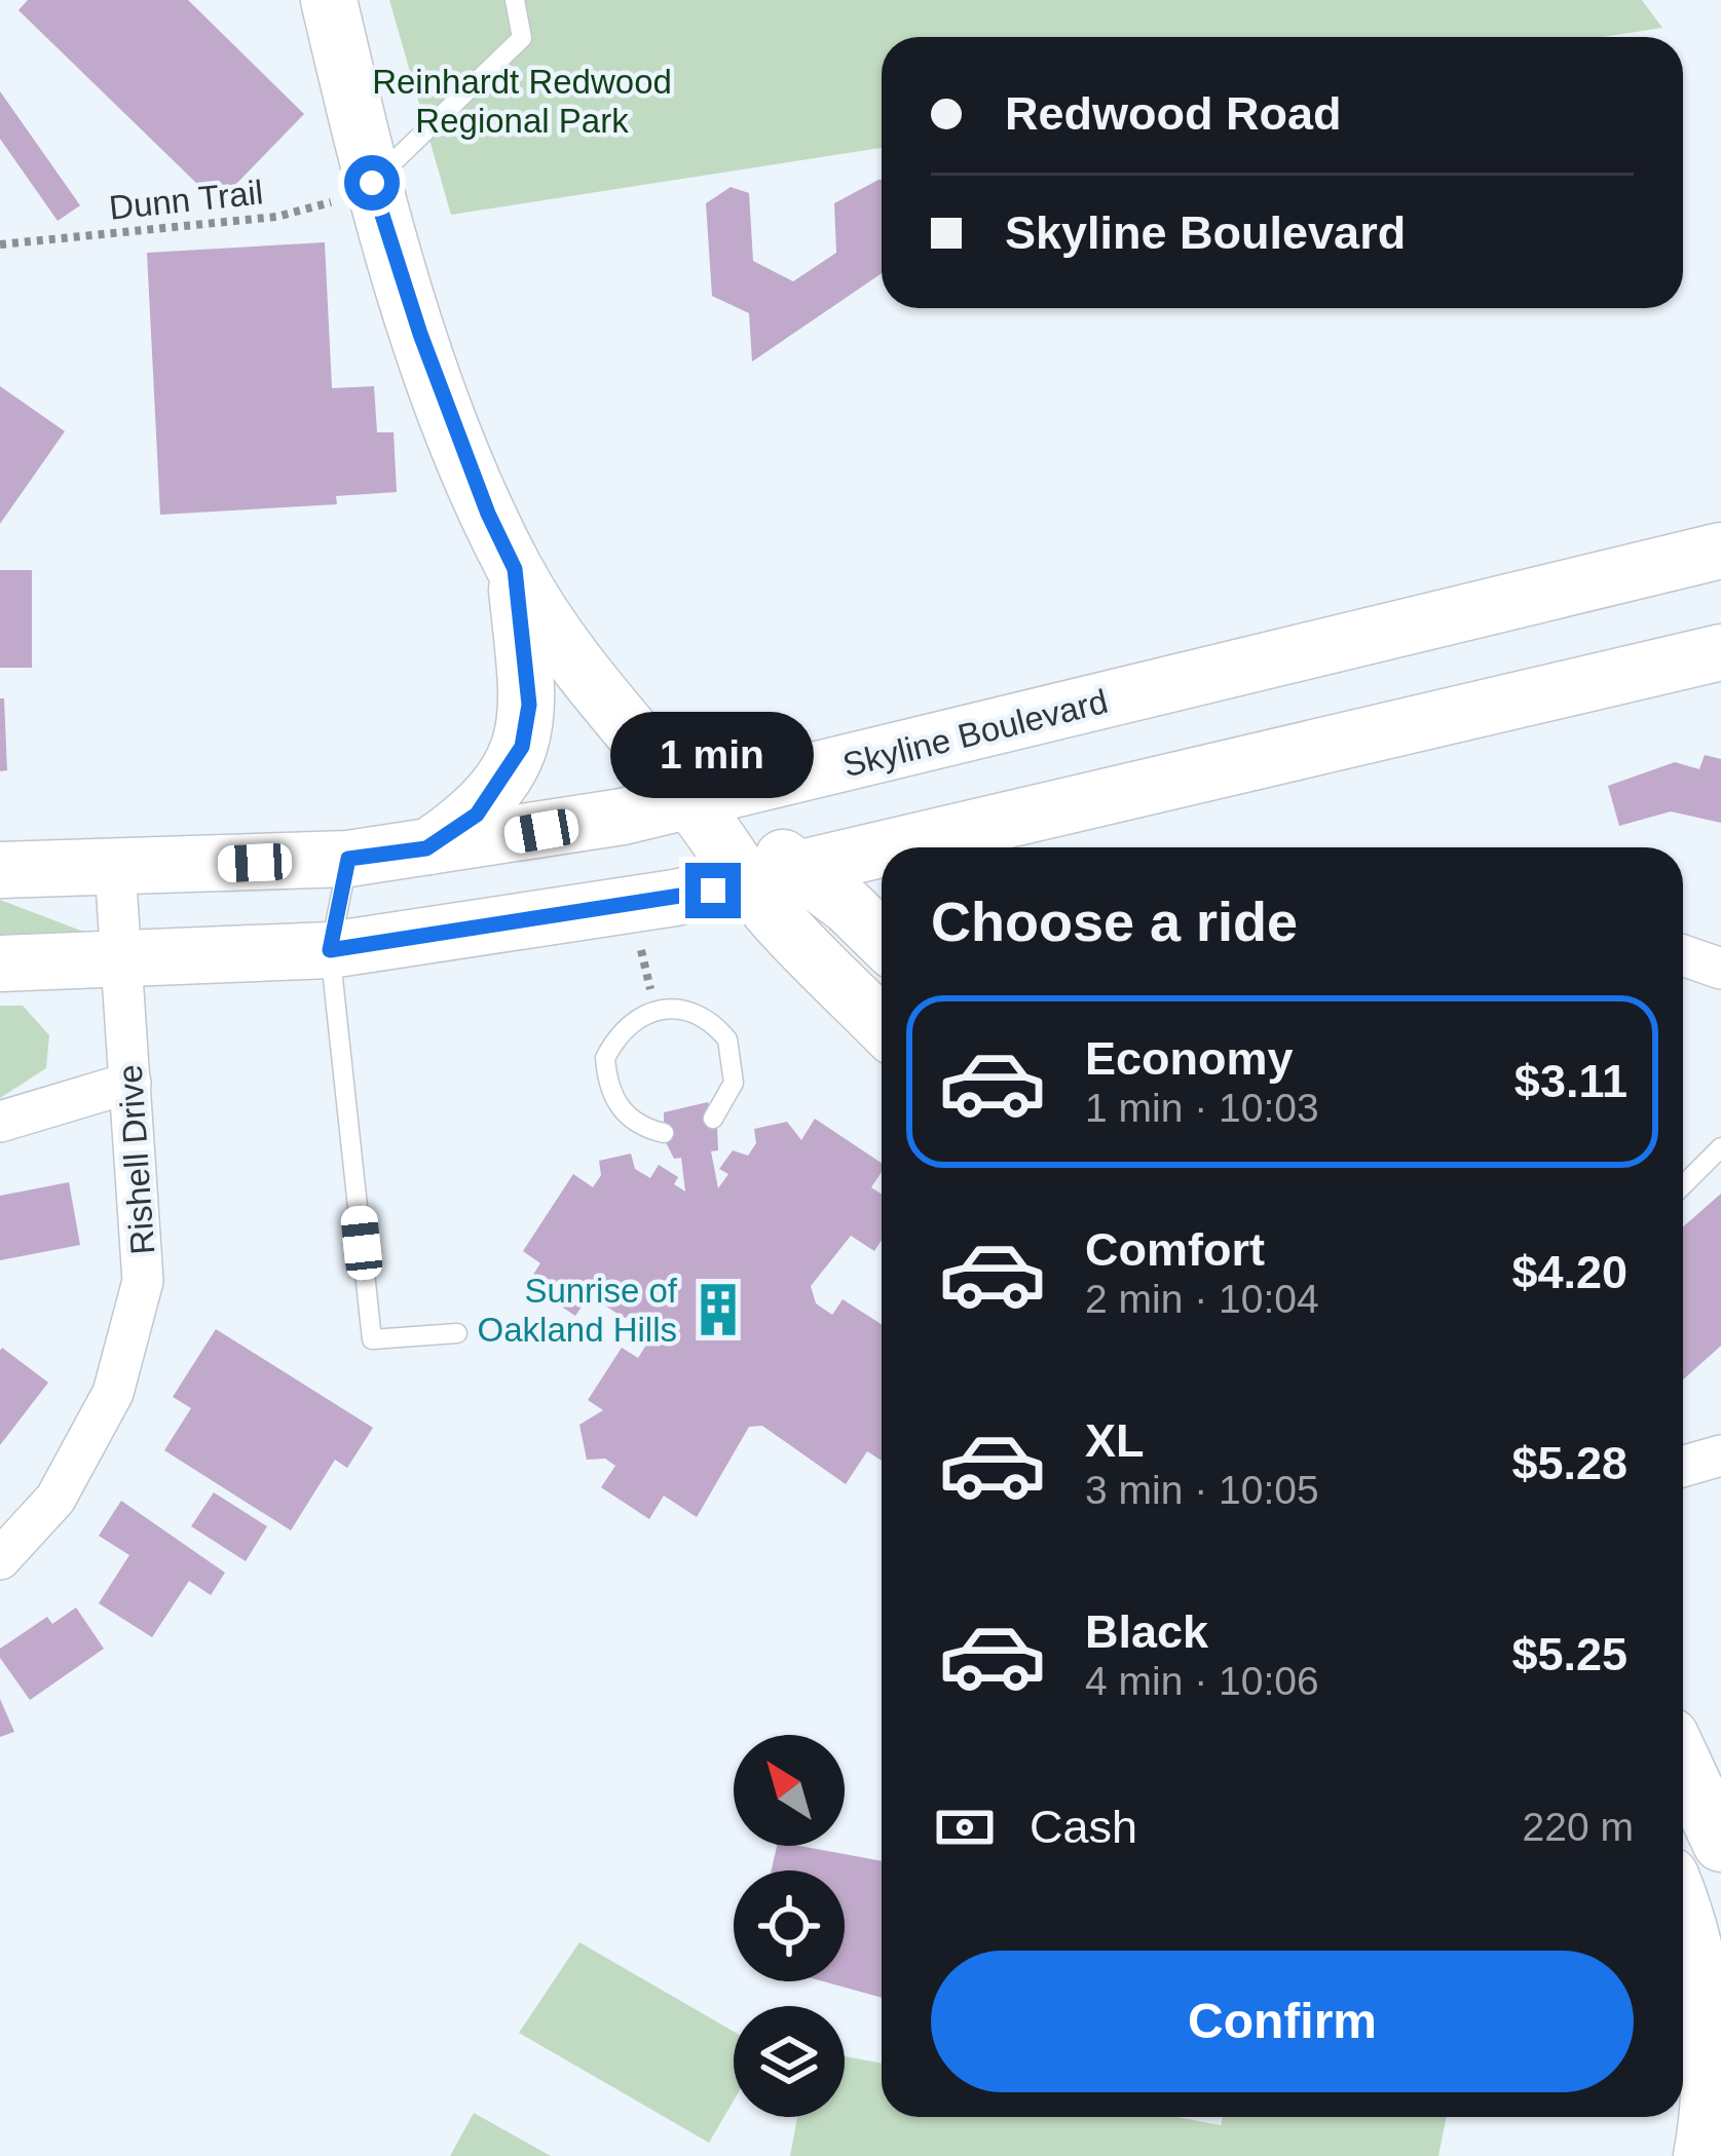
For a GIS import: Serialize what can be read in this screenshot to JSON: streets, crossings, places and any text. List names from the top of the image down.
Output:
{
  "streets": {
    "main road": ["Skyline Boulevard"],
    "street": ["Rishell Drive"],
    "path": ["Dunn Trail"]
  },
  "crossings": [
    ["Skyline Boulevard", "Rishell Drive"]
  ],
  "parks": ["Reinhardt Redwood Regional Park"],
  "places": {
    "building": ["Sunrise of Oakland Hills"]
  },
  "north": "top left",
  "page": {
    "banner": ["Redwood Road", "Skyline Boulevard"],
    "bubble": "1 min",
    "heading": "Choose a ride",
    "list": [
      {
        "name": "Economy",
        "note": "1 min · 10:03",
        "value": "$3.11"
      },
      {
        "name": "Comfort",
        "note": "2 min · 10:04",
        "value": "$4.20"
      },
      {
        "name": "XL",
        "note": "3 min · 10:05",
        "value": "$5.28"
      },
      {
        "name": "Black",
        "note": "4 min · 10:06",
        "value": "$5.25"
      }
    ],
    "pay": ["Cash", "220 m"],
    "buttons": "Confirm"
  }
}
